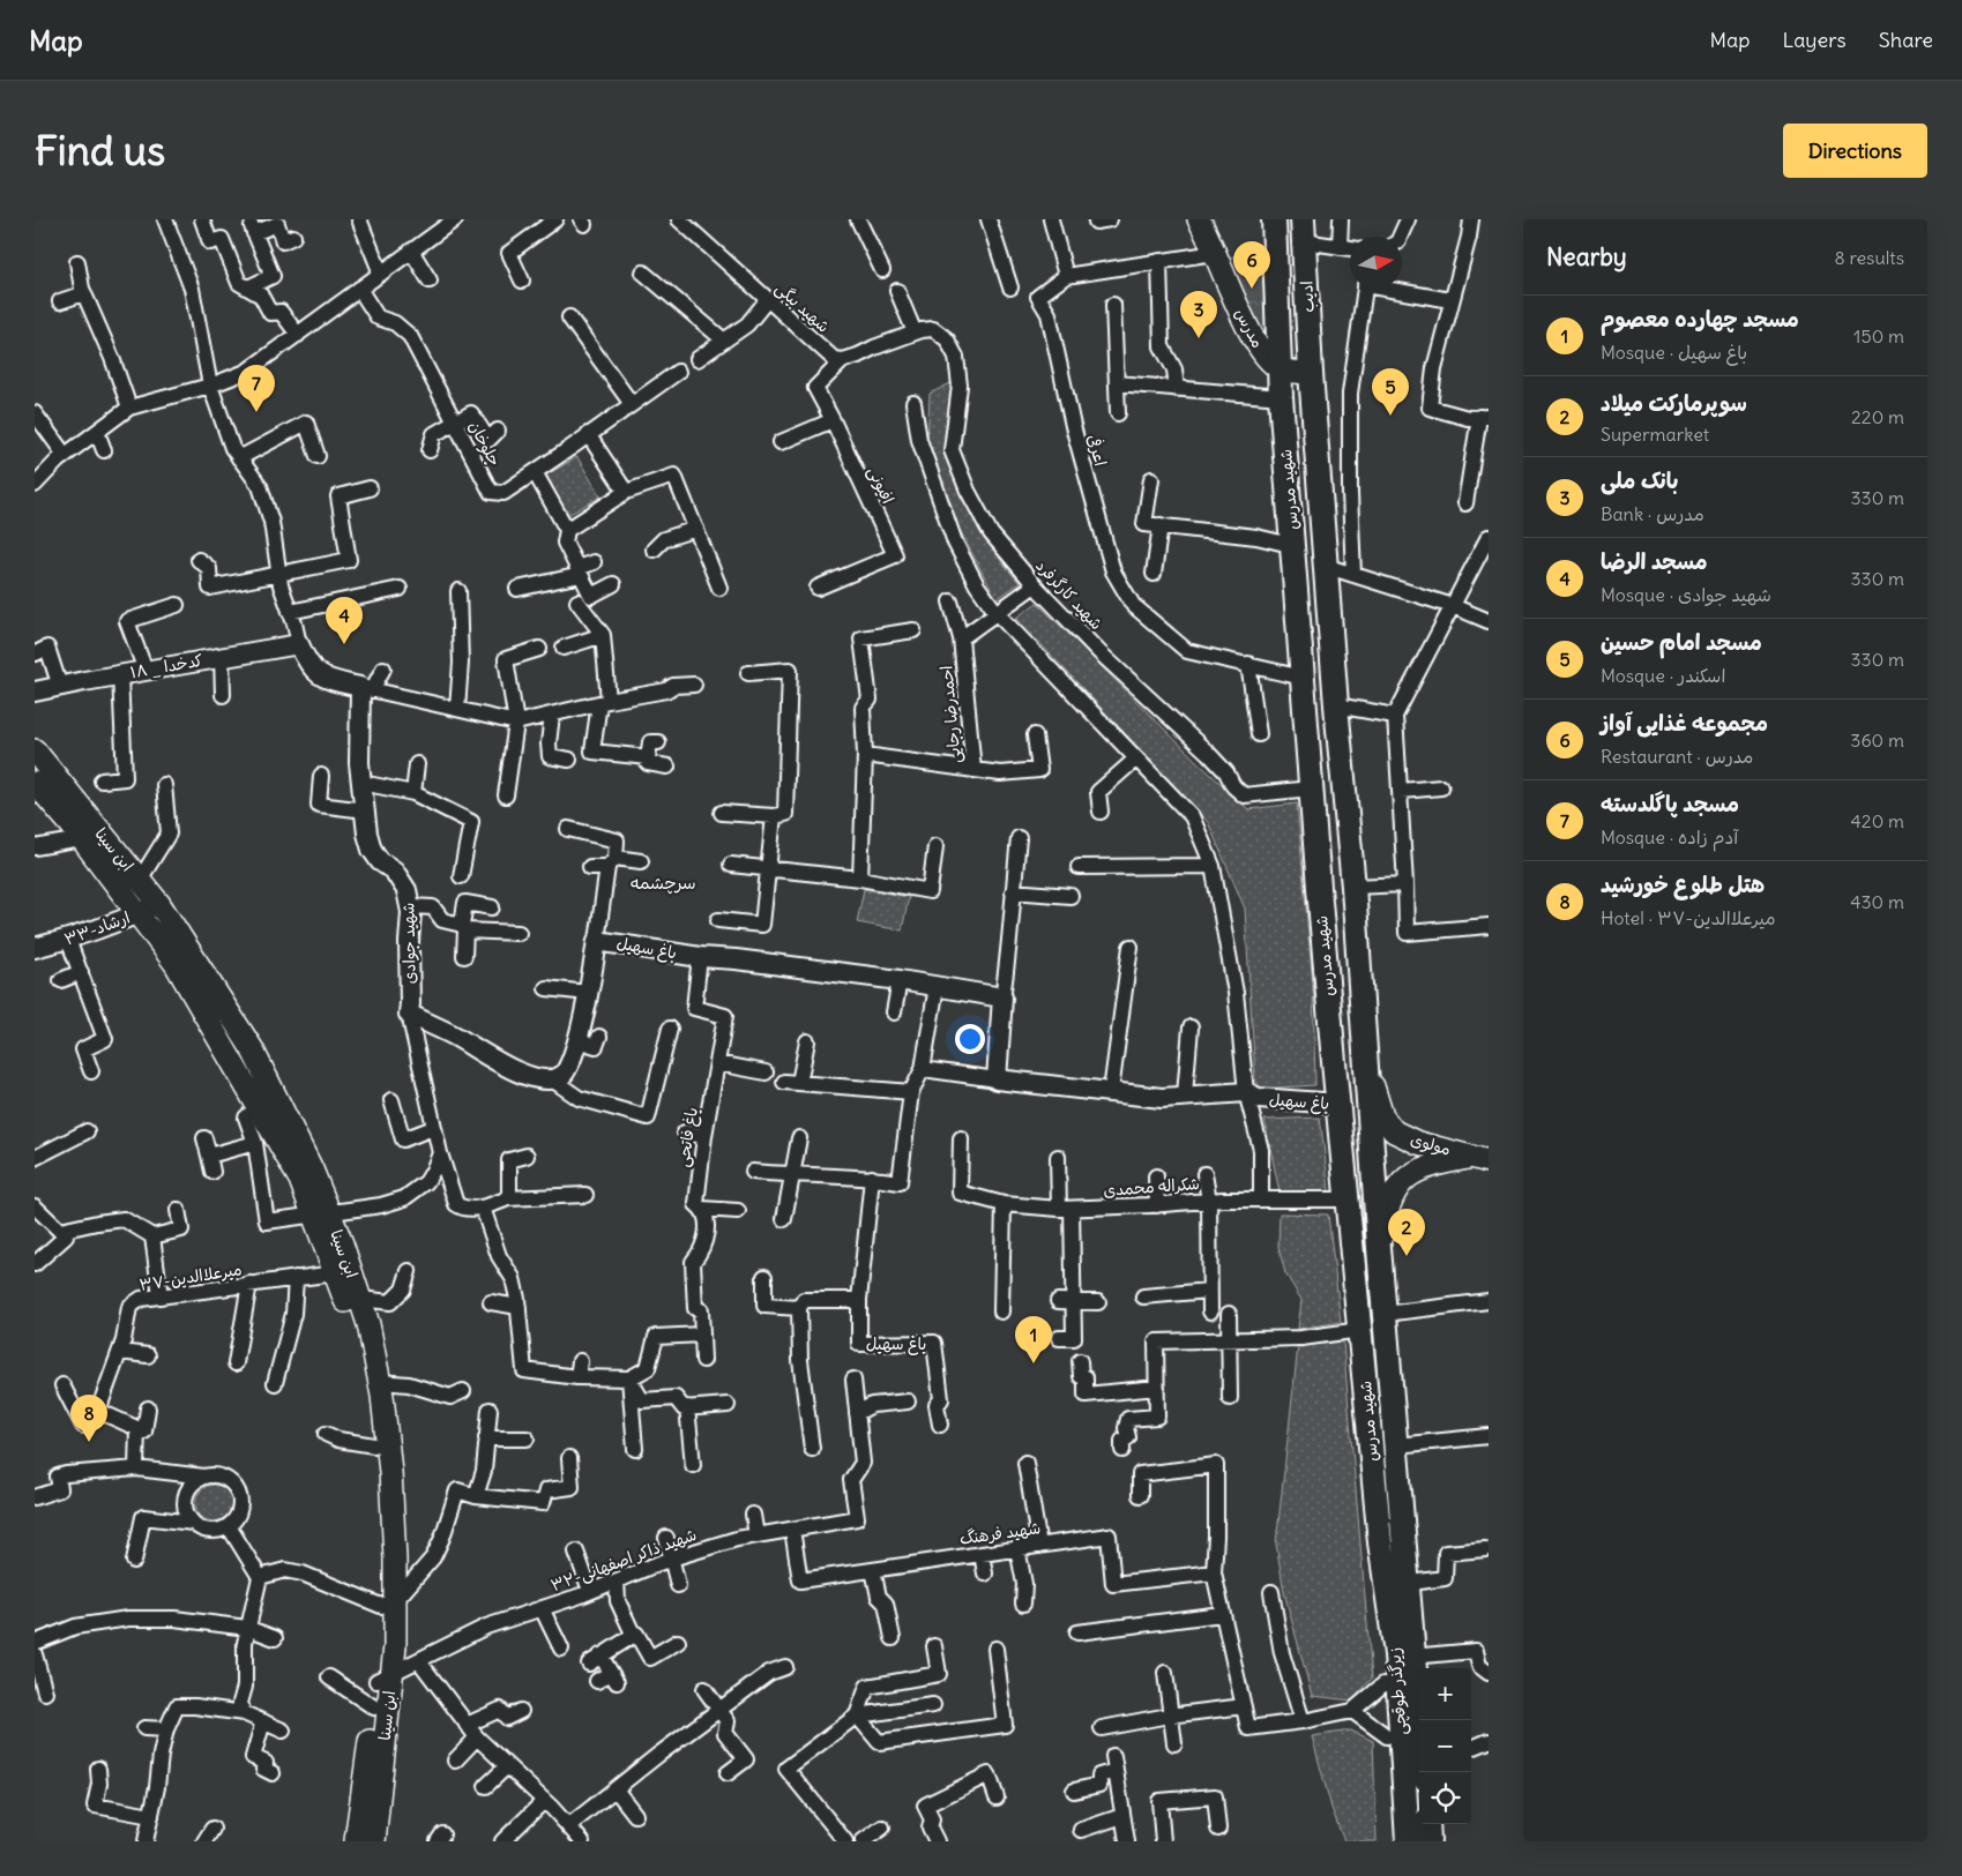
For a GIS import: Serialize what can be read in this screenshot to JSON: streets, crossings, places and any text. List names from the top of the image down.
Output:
{
  "streets": {
    "main road": [
      "ادیب",
      "مدرس",
      "شهید مدرس",
      "ابن سینا",
      "مولوی",
      "زیرگذر طوقچی"
    ],
    "street": [
      "شهید بیگی",
      "جلوخان",
      "اعرفی",
      "افیونی",
      "شهید کارگرفرد",
      "۱۸ _ کدخدا",
      "احمدرضا رجایی",
      "۳۳-ارشاد",
      "شهید جوادی",
      "باغ سهیل",
      "باغ فاتحی",
      "شکراله محمدی",
      "۳۷-میرعلاالدین",
      "شهید فرهنگ",
      "۳۲-شهید ذاکر اصفهانی"
    ]
  },
  "crossings": [
    ["ادیب", "مدرس"],
    ["ادیب", "شهید مدرس"],
    ["شهید بیگی", "افیونی"],
    ["مدرس", "اعرفی"],
    ["مدرس", "شهید مدرس"],
    ["اعرفی", "شهید مدرس"],
    ["شهید مدرس", "شهید کارگرفرد"],
    ["شهید مدرس", "باغ سهیل"],
    ["شهید مدرس", "مولوی"],
    ["شهید مدرس", "شکراله محمدی"],
    ["شهید مدرس", "زیرگذر طوقچی"],
    ["ابن سینا", "۳۳-ارشاد"],
    ["ابن سینا", "۳۷-میرعلاالدین"],
    ["ابن سینا", "۳۲-شهید ذاکر اصفهانی"],
    ["باغ سهیل", "باغ فاتحی"],
    ["شهید فرهنگ", "۳۲-شهید ذاکر اصفهانی"]
  ],
  "districts": ["سرچشمه"],
  "north": "right",
  "page": {
    "header": "Map",
    "nav": ["Map", "Layers", "Share"],
    "buttons": "Directions",
    "title": "Find us",
    "heading": ["Nearby", "8 results"],
    "pins": [
      "6",
      "3",
      "7",
      "5",
      "4",
      "2",
      "1",
      "8"
    ],
    "list": [
      {
        "mark": "1",
        "name": "مسجد چهارده معصوم",
        "note": "Mosque · باغ سهیل",
        "value": "150 m"
      },
      {
        "mark": "2",
        "name": "سوپرمارکت میلاد",
        "note": "Supermarket",
        "value": "220 m"
      },
      {
        "mark": "3",
        "name": "بانک ملی",
        "note": "Bank · مدرس",
        "value": "330 m"
      },
      {
        "mark": "4",
        "name": "مسجد الرضا",
        "note": "Mosque · شهید جوادی",
        "value": "330 m"
      },
      {
        "mark": "5",
        "name": "مسجد امام حسین",
        "note": "Mosque · اسکندر",
        "value": "330 m"
      },
      {
        "mark": "6",
        "name": "مجموعه غذایی آواز",
        "note": "Restaurant · مدرس",
        "value": "360 m"
      },
      {
        "mark": "7",
        "name": "مسجد پاگلدسته",
        "note": "Mosque · آدم زاده",
        "value": "420 m"
      },
      {
        "mark": "8",
        "name": "هتل طلوع خورشید",
        "note": "Hotel · ۳۷-میرعلاالدین",
        "value": "430 m"
      }
    ],
    "map_buttons": ["+", "−"]
  }
}
